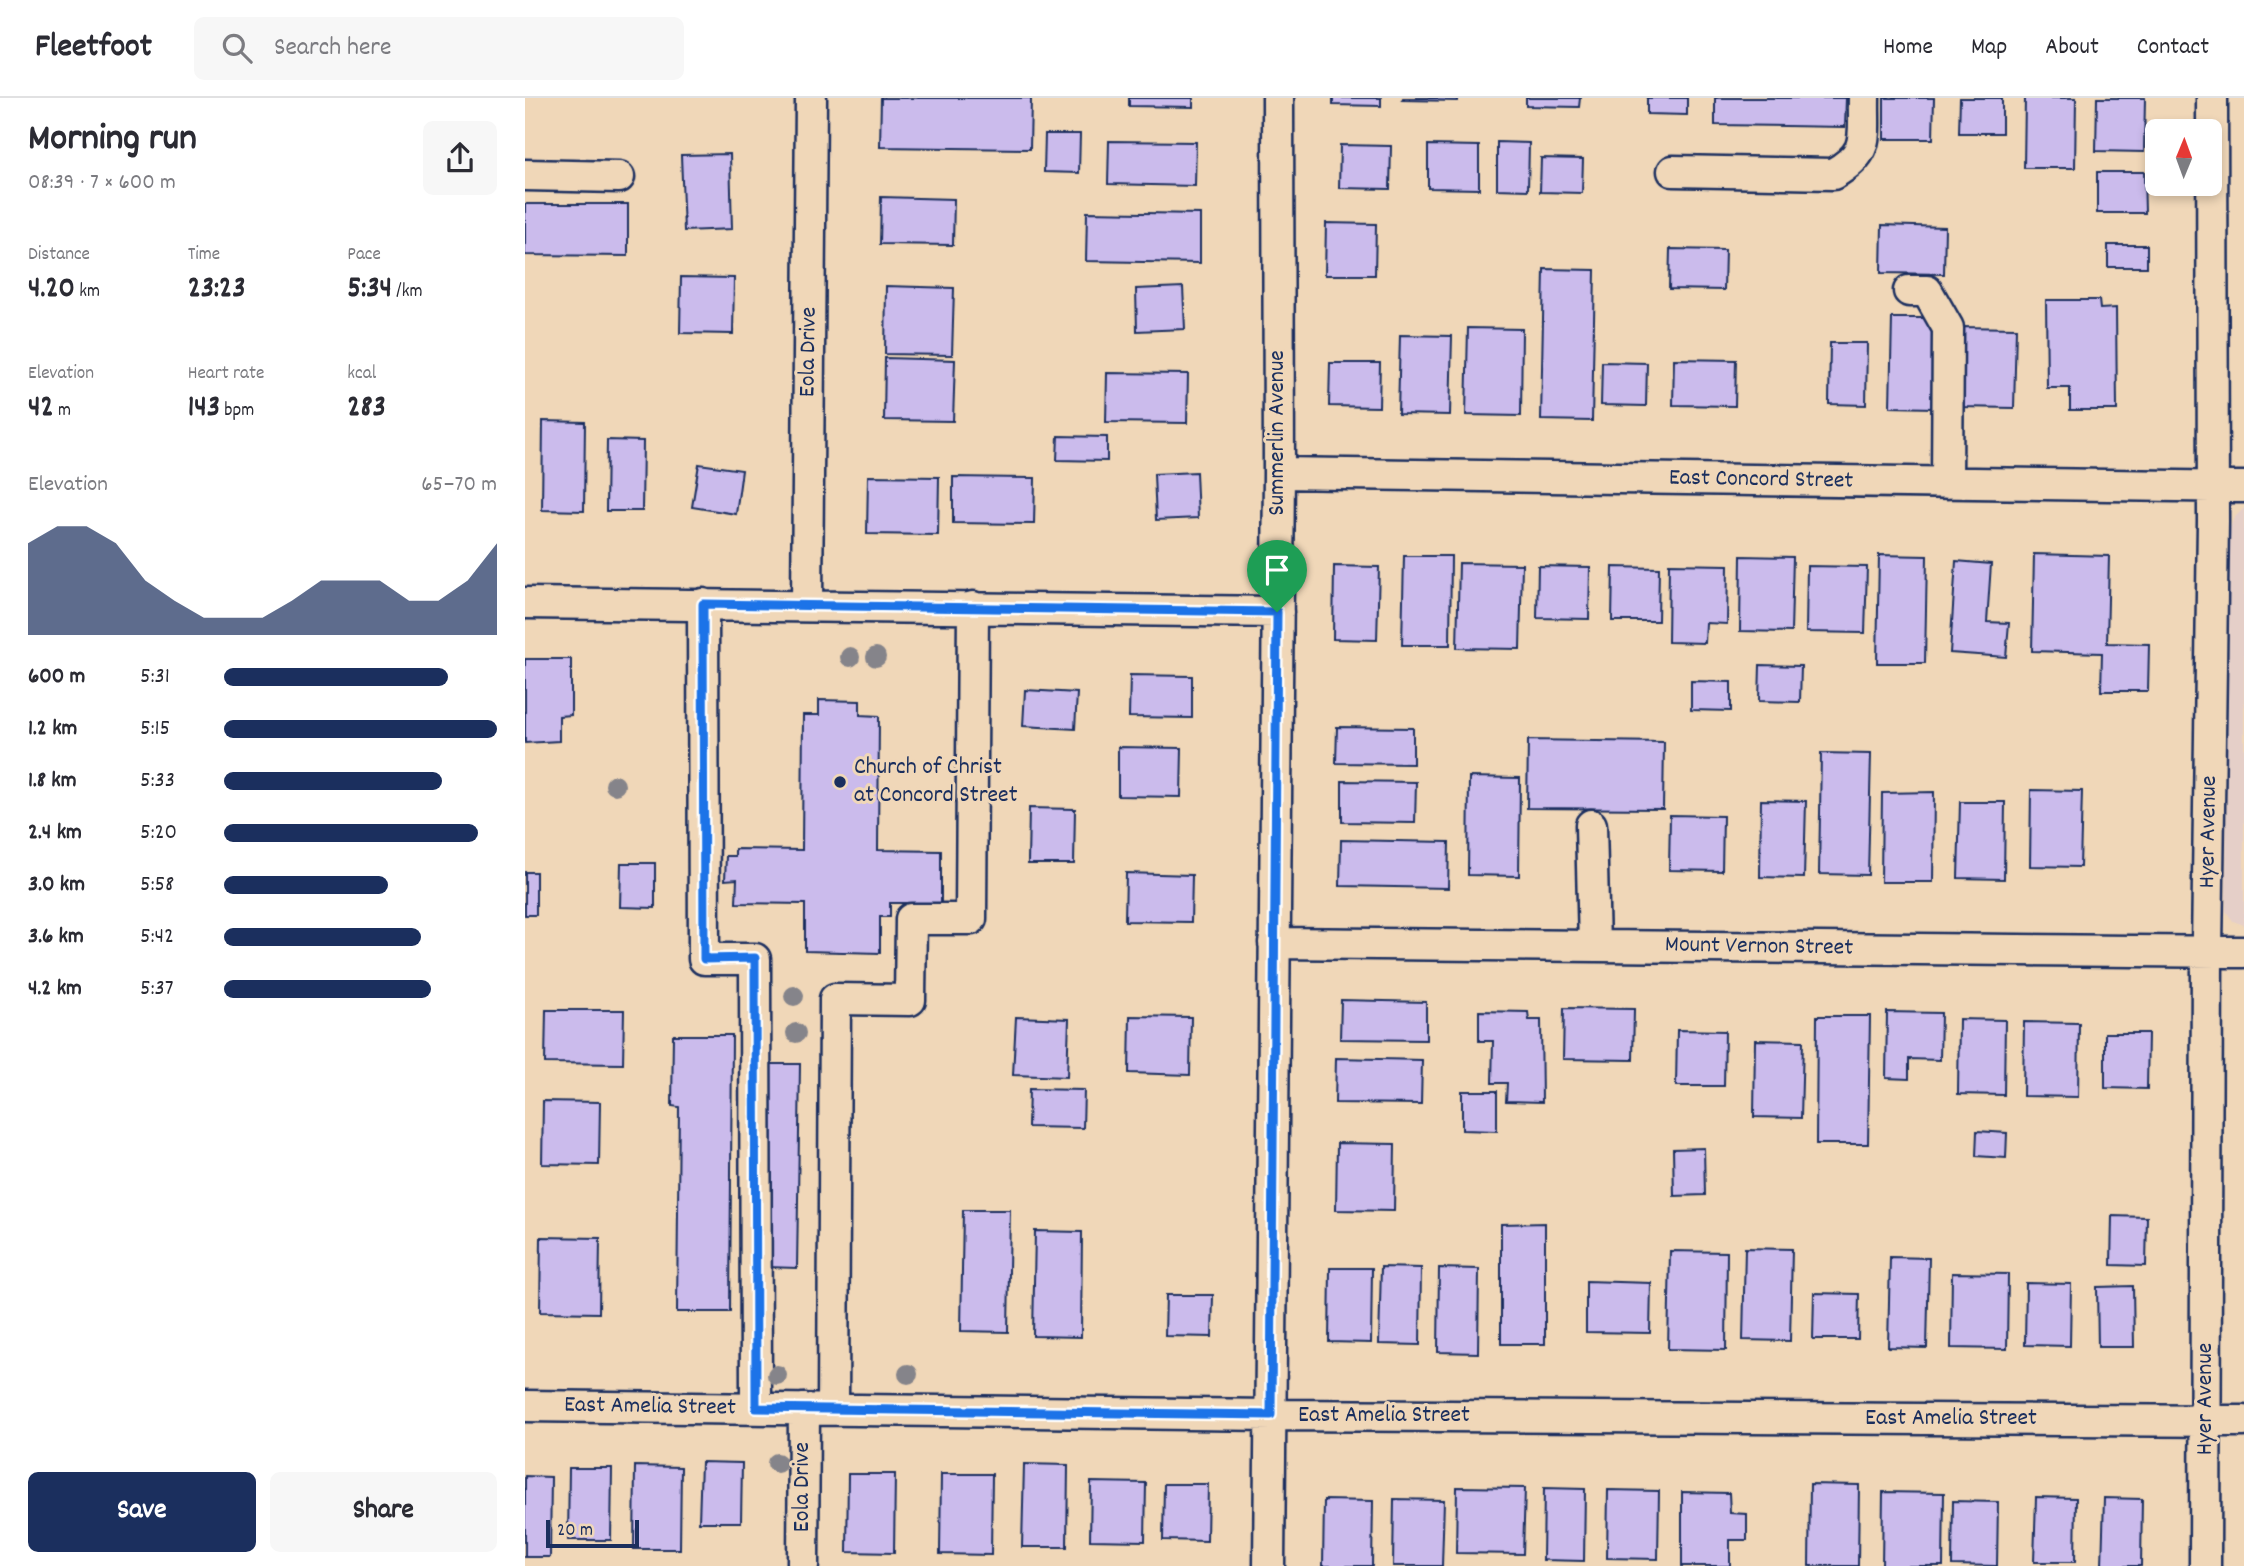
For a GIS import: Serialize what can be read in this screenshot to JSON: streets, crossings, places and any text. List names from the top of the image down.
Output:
{
  "streets": {
    "street": [
      "Eola Drive",
      "Summerlin Avenue",
      "East Concord Street",
      "Hyer Avenue",
      "Mount Vernon Street",
      "East Amelia Street"
    ]
  },
  "crossings": [
    ["Eola Drive", "East Amelia Street"],
    ["Summerlin Avenue", "East Concord Street"],
    ["Summerlin Avenue", "Mount Vernon Street"],
    ["Summerlin Avenue", "East Amelia Street"],
    ["East Concord Street", "Hyer Avenue"],
    ["Hyer Avenue", "Mount Vernon Street"],
    ["Hyer Avenue", "East Amelia Street"]
  ],
  "places": ["Church of Christ at Concord Street"],
  "scale_bar": "20 m",
  "north": "top",
  "page": {
    "header": "Fleetfoot",
    "search": "Search here",
    "nav": [
      "Home",
      "Map",
      "About",
      "Contact"
    ],
    "heading": ["Morning run", "08:39 · 7 × 600 m"],
    "stats": [
      ["Distance", "4.20 km"],
      ["Time", "23:23"],
      ["Pace", "5:34 /km"],
      ["Elevation", "42 m"],
      ["Heart rate", "143 bpm"],
      ["kcal", "283"]
    ],
    "chart": ["Elevation", "65–70 m"],
    "list": [
      {
        "name": "600 m",
        "note": "5:31"
      },
      {
        "name": "1.2 km",
        "note": "5:15"
      },
      {
        "name": "1.8 km",
        "note": "5:33"
      },
      {
        "name": "2.4 km",
        "note": "5:20"
      },
      {
        "name": "3.0 km",
        "note": "5:58"
      },
      {
        "name": "3.6 km",
        "note": "5:42"
      },
      {
        "name": "4.2 km",
        "note": "5:37"
      }
    ],
    "buttons": ["Save", "Share"],
    "scale": "20 m"
  }
}
